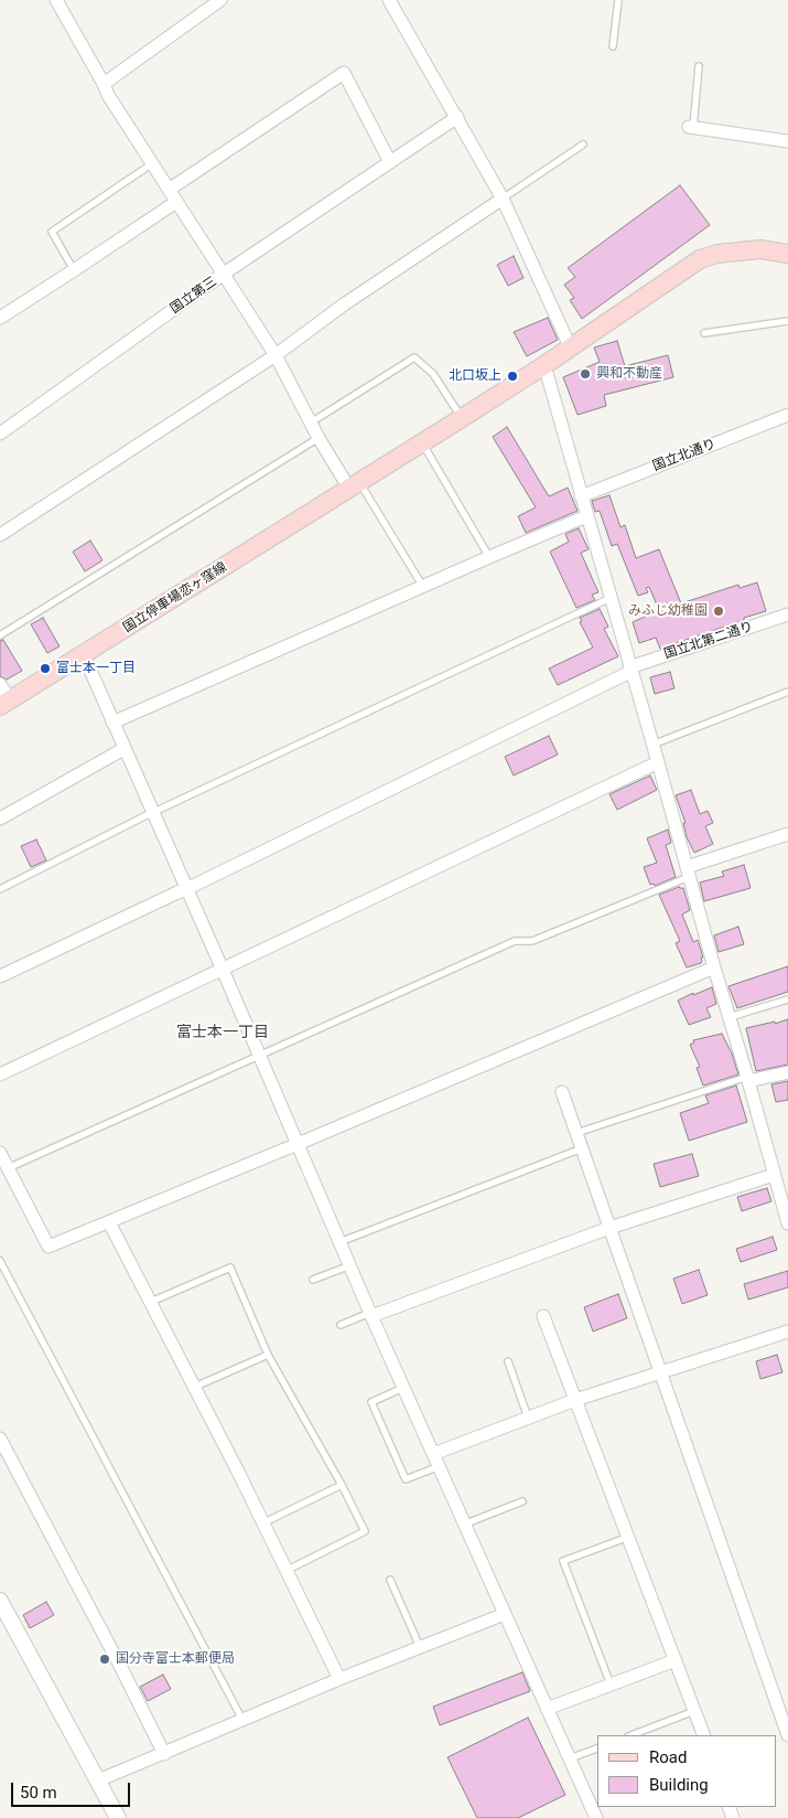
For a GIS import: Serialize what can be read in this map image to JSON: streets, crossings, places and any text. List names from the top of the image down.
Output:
{
  "streets": {
    "main road": ["国立停車場恋ヶ窪線"],
    "street": ["国立第三", "国立北通り", "国立北第二通り"]
  },
  "districts": ["富士本一丁目"],
  "places": [
    "興和不動産",
    "北口坂上",
    "みふじ幼稚園",
    "富士本一丁目",
    "国分寺富士本郵便局"
  ],
  "legend": ["Road", "Building"],
  "scale_bar": "50 m"
}
